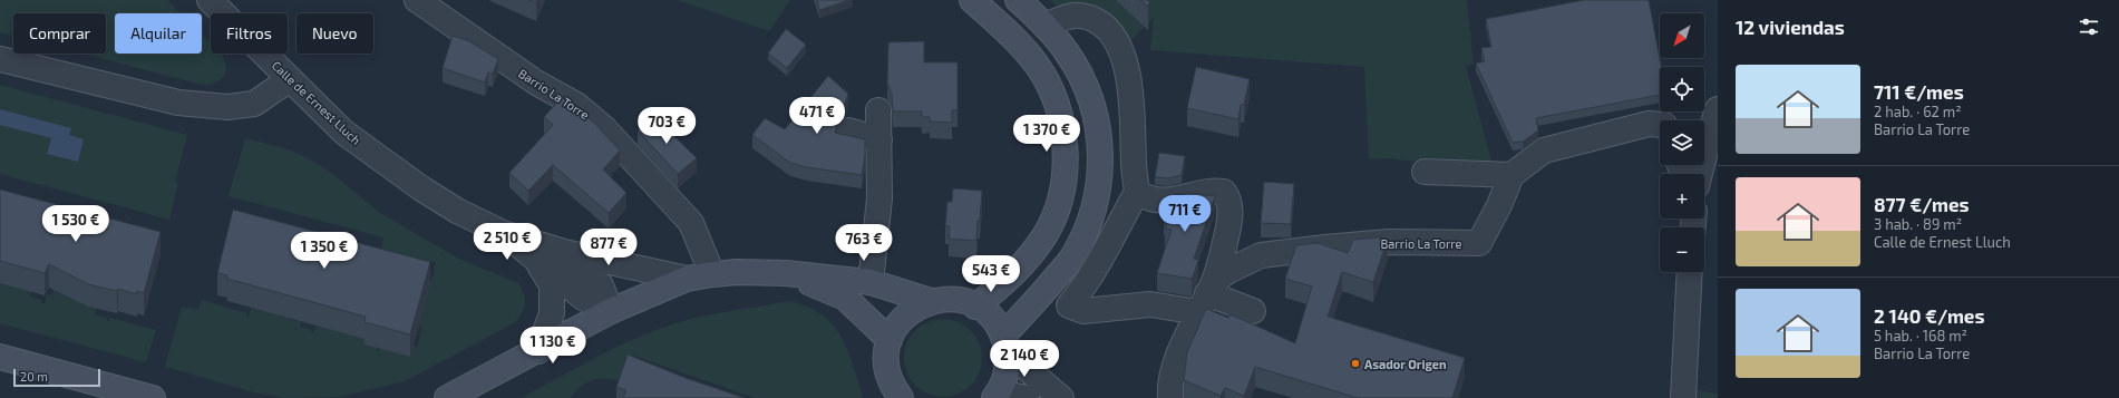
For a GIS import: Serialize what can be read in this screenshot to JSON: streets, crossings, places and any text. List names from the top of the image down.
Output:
{
  "streets": {
    "street": ["Barrio La Torre", "Calle de Ernest Lluch"]
  },
  "places": ["Asador Origen"],
  "scale_bar": "20 m",
  "north": "bottom left",
  "page": {
    "heading": "12 viviendas",
    "map_buttons": ["+", "−"],
    "chip": [
      "Comprar",
      "Alquilar",
      "Filtros",
      "Nuevo"
    ],
    "list": [
      {
        "name": "711 €/mes",
        "note": "2 hab. · 62 m² · Barrio La Torre"
      },
      {
        "name": "877 €/mes",
        "note": "3 hab. · 89 m² · Calle de Ernest Lluch"
      },
      {
        "name": "2 140 €/mes",
        "note": "5 hab. · 168 m² · Barrio La Torre"
      }
    ],
    "price": [
      "471 €",
      "703 €",
      "1 370 €",
      "711 €",
      "1 530 €",
      "2 510 €",
      "763 €",
      "877 €",
      "1 350 €",
      "543 €",
      "1 130 €",
      "2 140 €"
    ],
    "scale": "20 m"
  }
}
